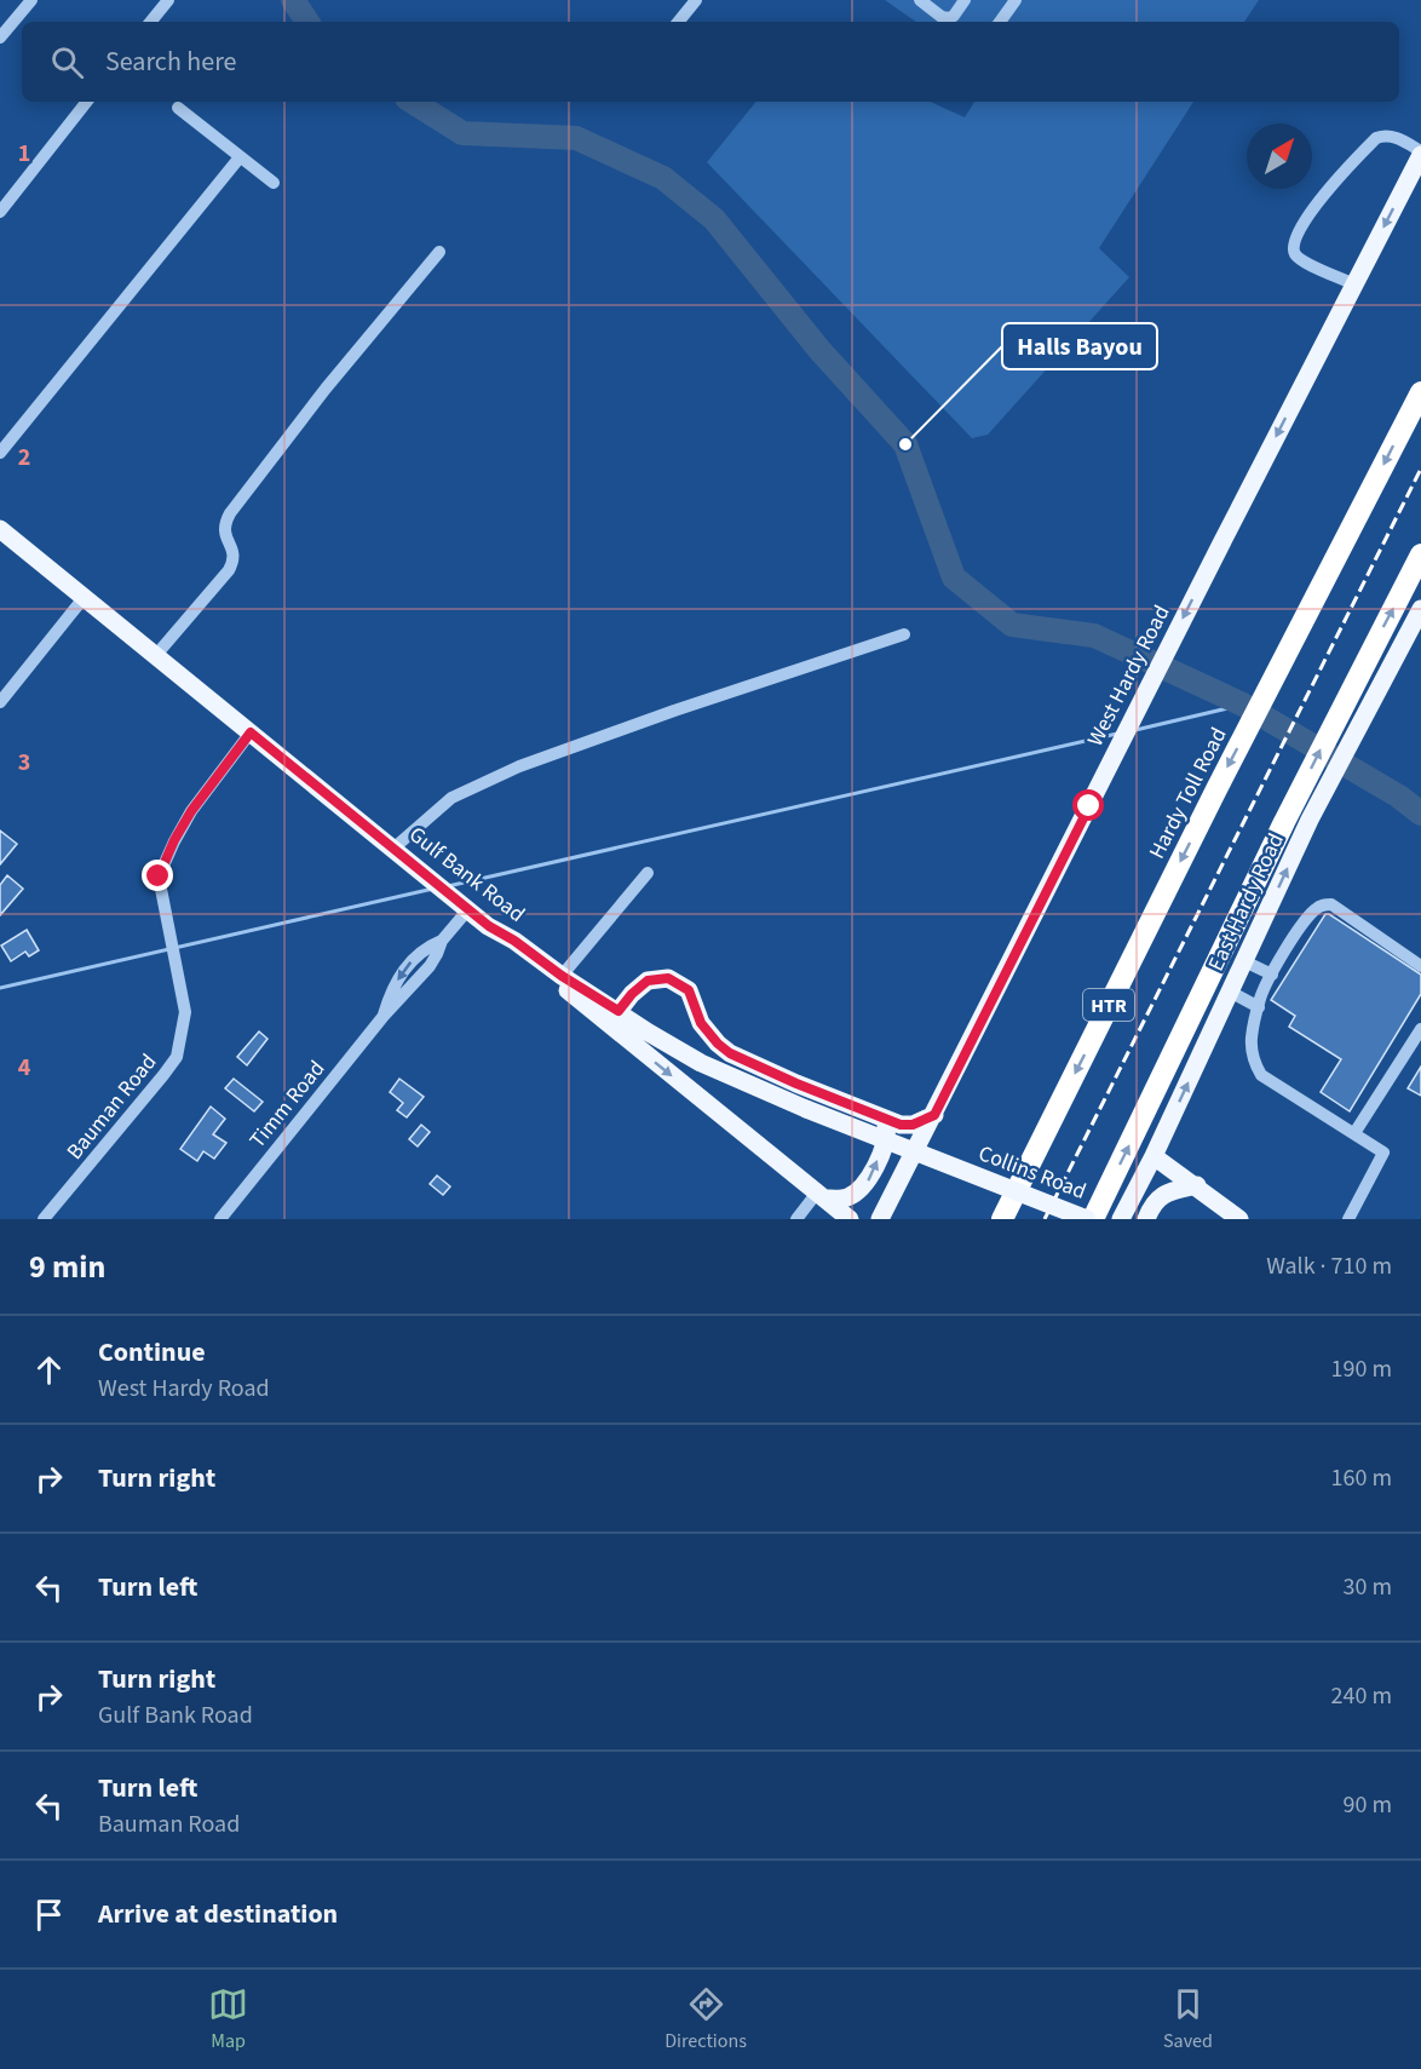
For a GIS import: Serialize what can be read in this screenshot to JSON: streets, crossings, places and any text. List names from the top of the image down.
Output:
{
  "streets": {
    "highway": ["Hardy Toll Road", "HTR"],
    "main road": [
      "West Hardy Road",
      "Gulf Bank Road",
      "East Hardy Road",
      "Collins Road"
    ],
    "street": ["Timm Road", "Bauman Road"]
  },
  "crossings": [
    ["Gulf Bank Road", "Timm Road"],
    ["Gulf Bank Road", "Bauman Road"],
    ["Gulf Bank Road", "Collins Road"]
  ],
  "one_way": ["West Hardy Road", "East Hardy Road"],
  "places": ["Halls Bayou"],
  "north": "top right",
  "page": {
    "search": "Search here",
    "heading": ["9 min", "Walk · 710 m"],
    "list": [
      ["Continue", "West Hardy Road", "190 m"],
      ["Turn right", "160 m"],
      ["Turn left", "30 m"],
      ["Turn right", "Gulf Bank Road", "240 m"],
      ["Turn left", "Bauman Road", "90 m"],
      "Arrive at destination"
    ],
    "nav": ["Map", "Directions", "Saved"]
  },
  "grid": {
    "rows": [
      "1",
      "2",
      "3",
      "4"
    ]
  }
}
